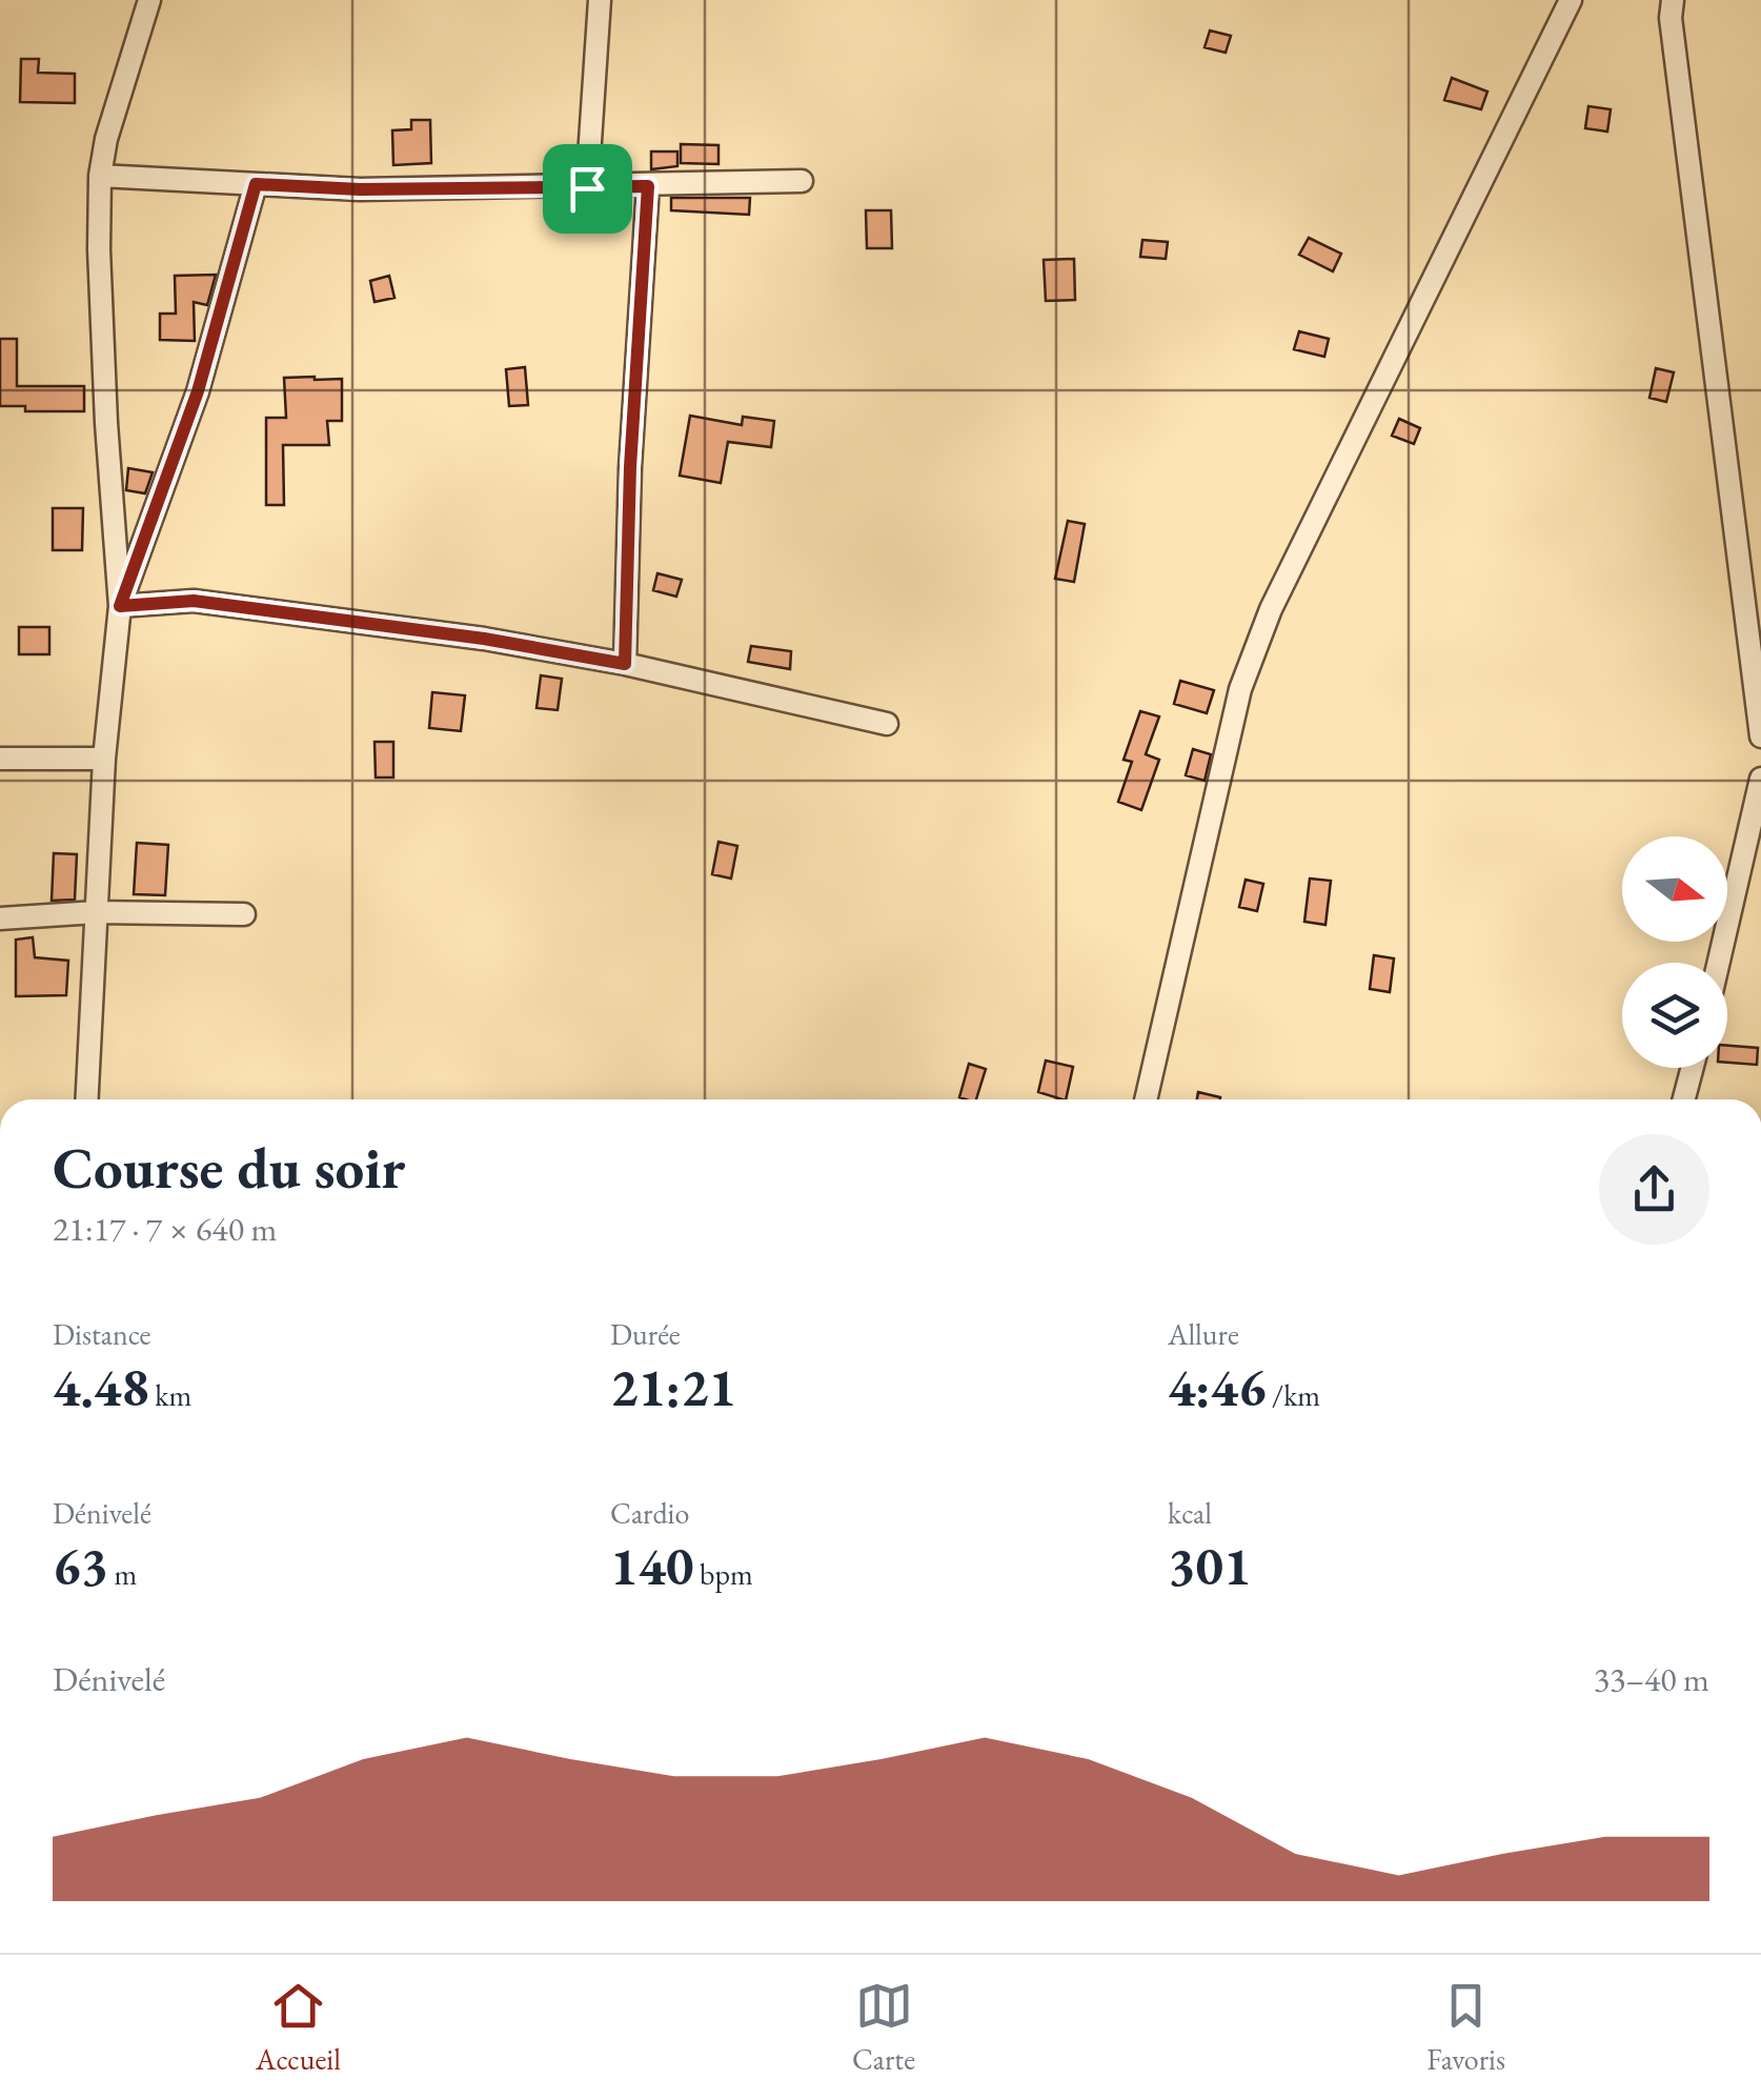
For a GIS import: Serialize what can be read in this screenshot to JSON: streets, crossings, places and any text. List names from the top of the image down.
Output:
{
  "north": "right",
  "page": {
    "heading": ["Course du soir", "21:17 · 7 × 640 m"],
    "stats": [
      ["Distance", "4.48 km"],
      ["Durée", "21:21"],
      ["Allure", "4:46 /km"],
      ["Dénivelé", "63 m"],
      ["Cardio", "140 bpm"],
      ["kcal", "301"]
    ],
    "chart": ["Dénivelé", "33–40 m"],
    "tabs": ["Accueil", "Carte", "Favoris"]
  }
}
